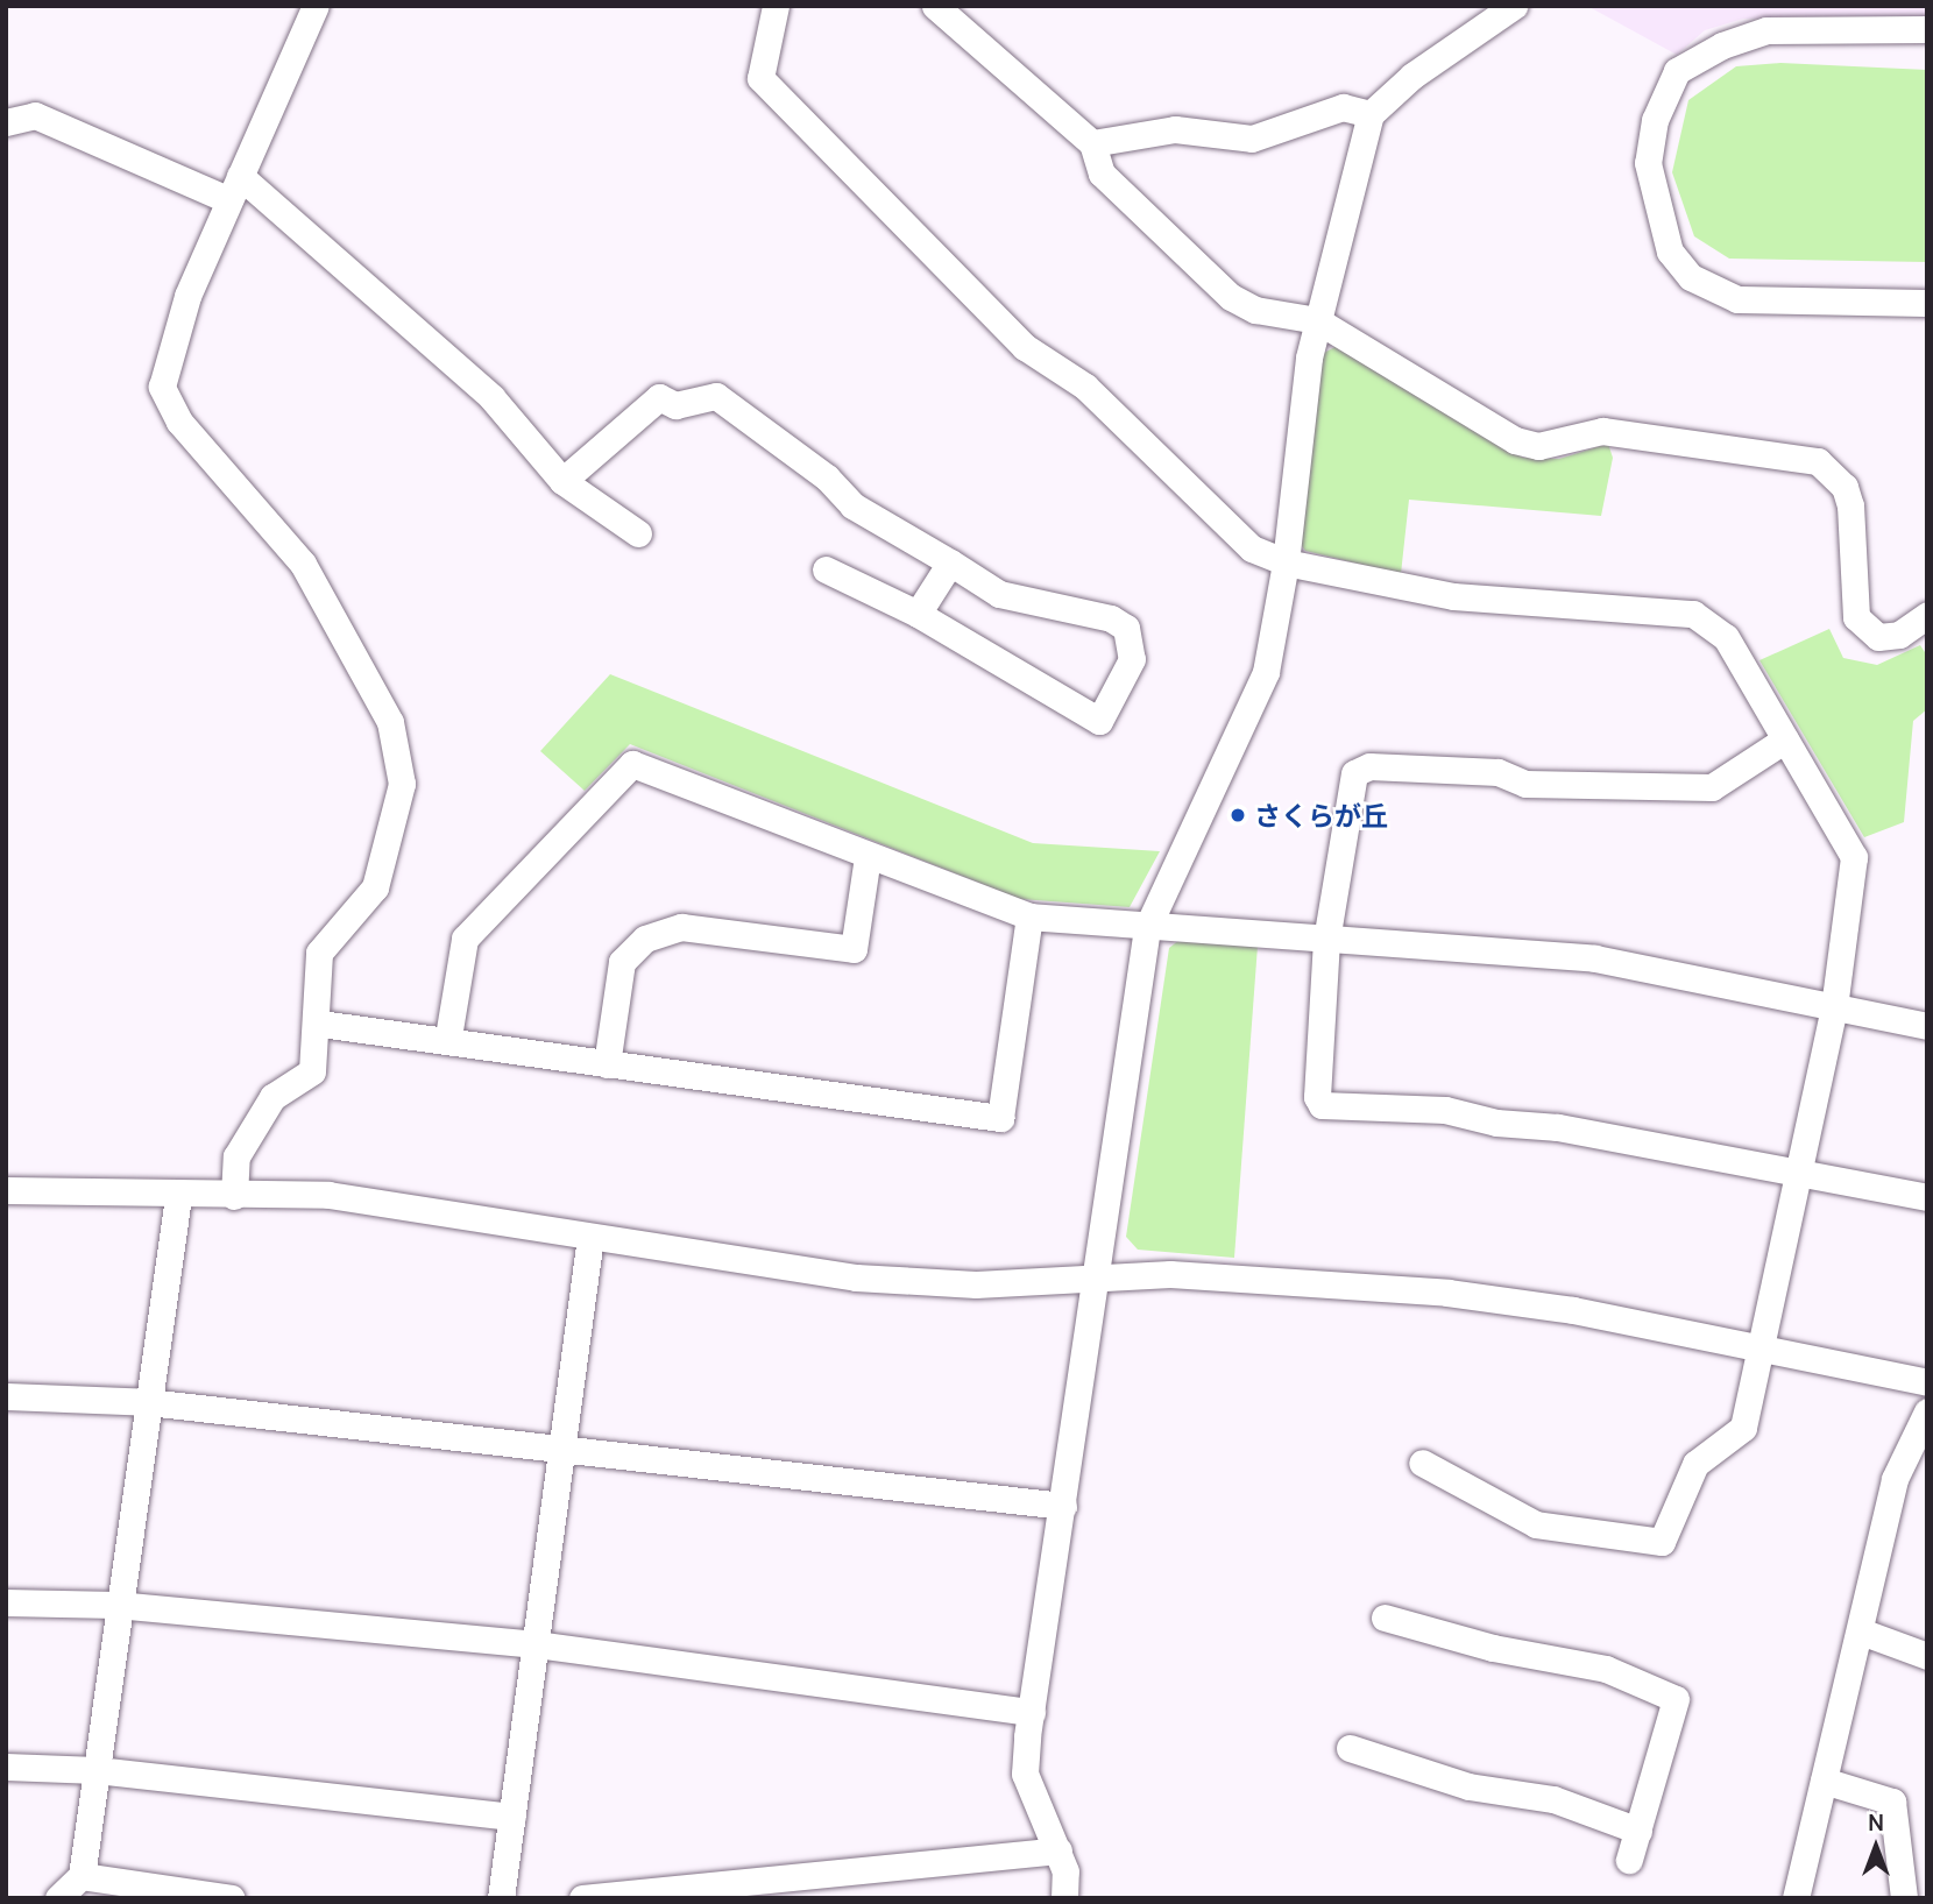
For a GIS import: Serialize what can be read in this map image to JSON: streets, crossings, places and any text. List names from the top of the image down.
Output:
{
  "places": ["さくらが丘"],
  "north": "top"
}
